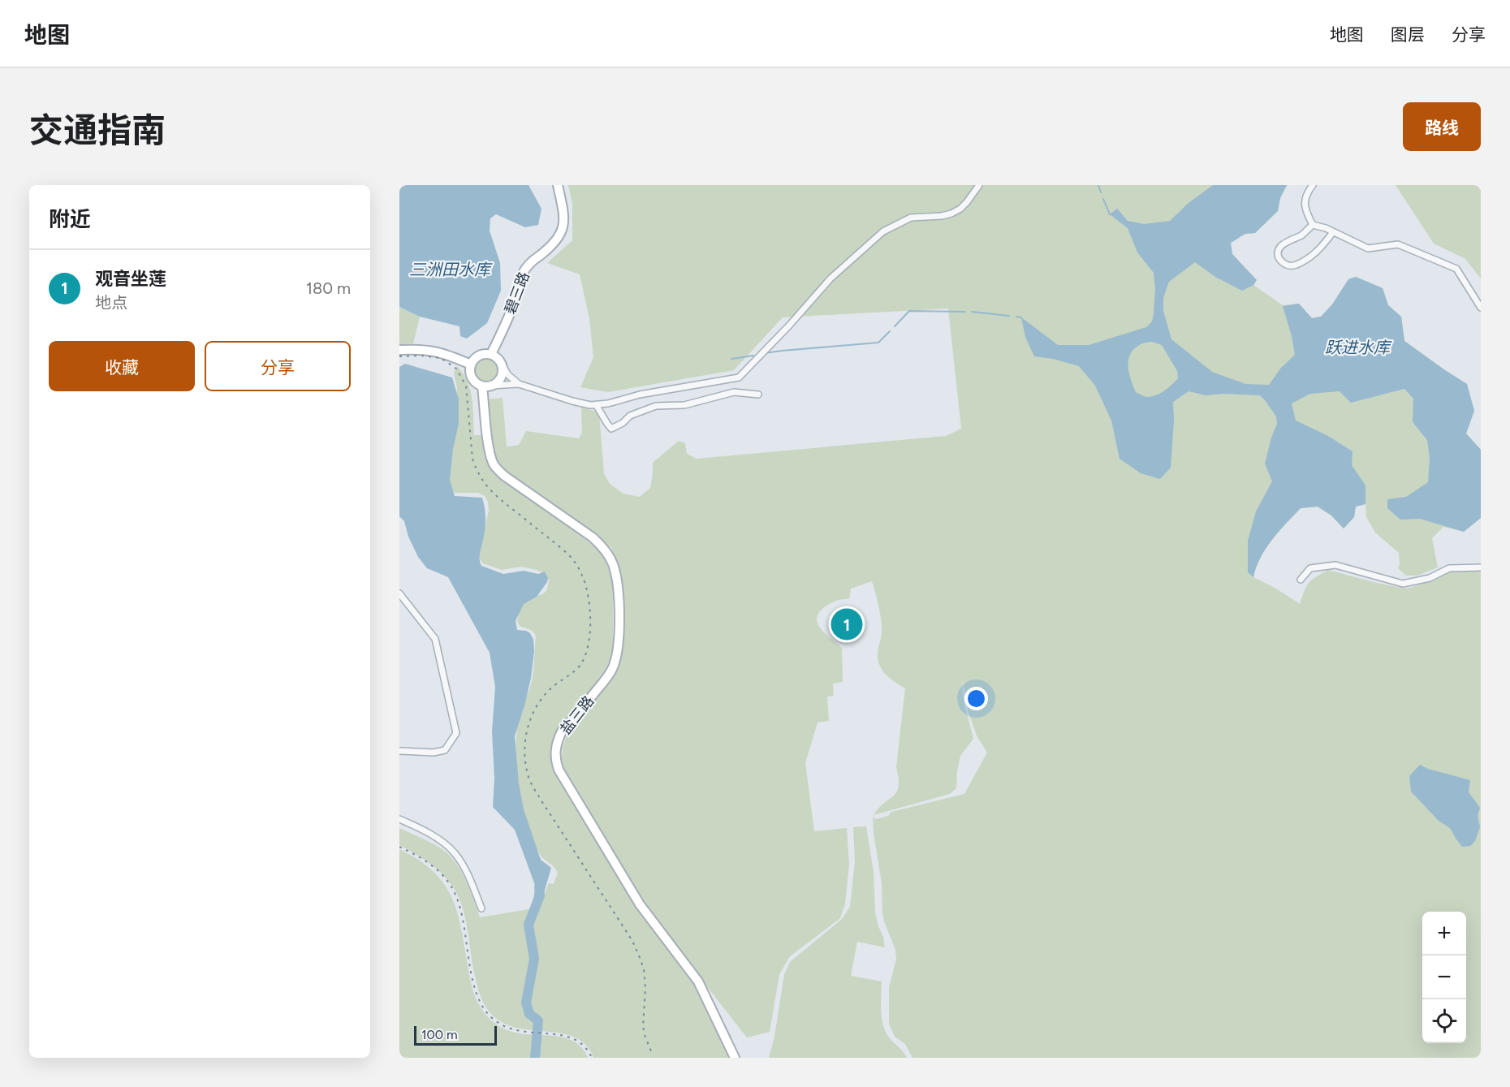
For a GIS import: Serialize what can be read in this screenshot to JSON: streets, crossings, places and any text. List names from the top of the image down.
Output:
{
  "streets": {
    "main road": ["碧三路", "盐三路"]
  },
  "crossings": [
    ["碧三路", "盐三路"]
  ],
  "water": ["三洲田水库", "跃进水库"],
  "scale_bar": "100 m",
  "page": {
    "header": "地图",
    "nav": ["地图", "图层", "分享"],
    "title": "交通指南",
    "buttons": [
      "路线",
      ["收藏", "分享"]
    ],
    "heading": "附近",
    "list": [
      {
        "mark": "1",
        "name": "观音坐莲",
        "note": "地点",
        "value": "180 m"
      }
    ],
    "pins": "1",
    "map_buttons": ["+", "−"],
    "scale": "100 m"
  }
}
